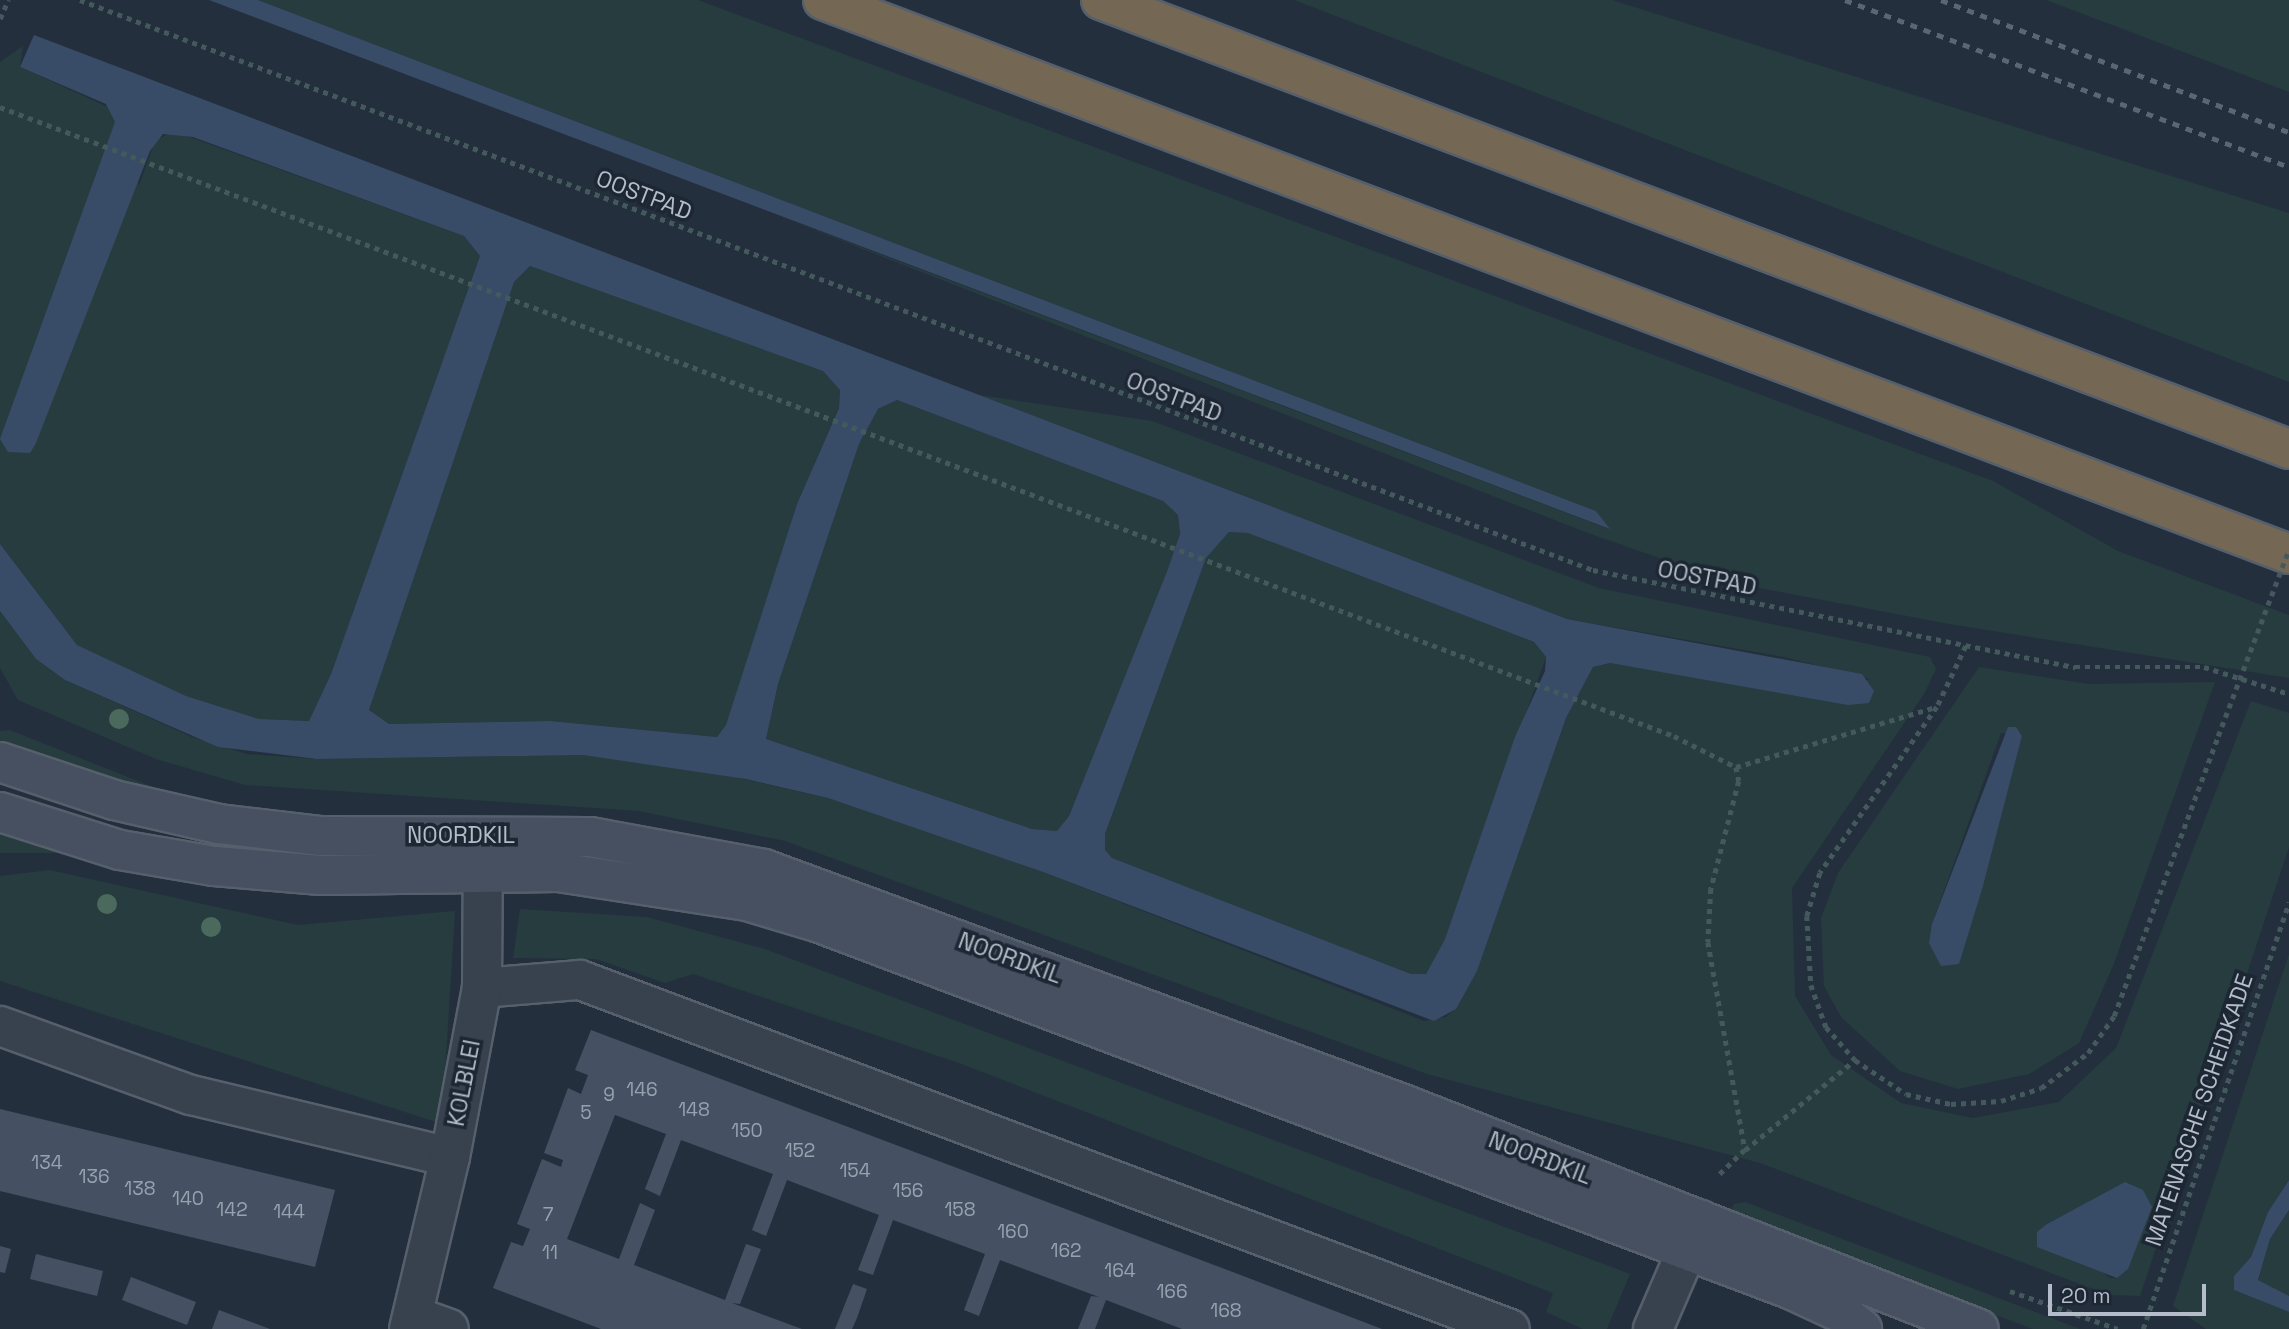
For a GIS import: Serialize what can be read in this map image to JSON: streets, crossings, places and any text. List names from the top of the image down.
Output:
{
  "streets": {
    "street": ["NOORDKIL", "KOLBLEI"],
    "path": ["OOSTPAD", "MATENASCHE SCHEIDKADE"]
  },
  "crossings": [
    ["NOORDKIL", "KOLBLEI"]
  ],
  "house_numbers": [
    "146",
    "9",
    "148",
    "5",
    "150",
    "152",
    "134",
    "154",
    "136",
    "138",
    "156",
    "140",
    "142",
    "158",
    "144",
    "7",
    "160",
    "162",
    "11",
    "164",
    "166",
    "168"
  ],
  "scale_bar": "20 m"
}
